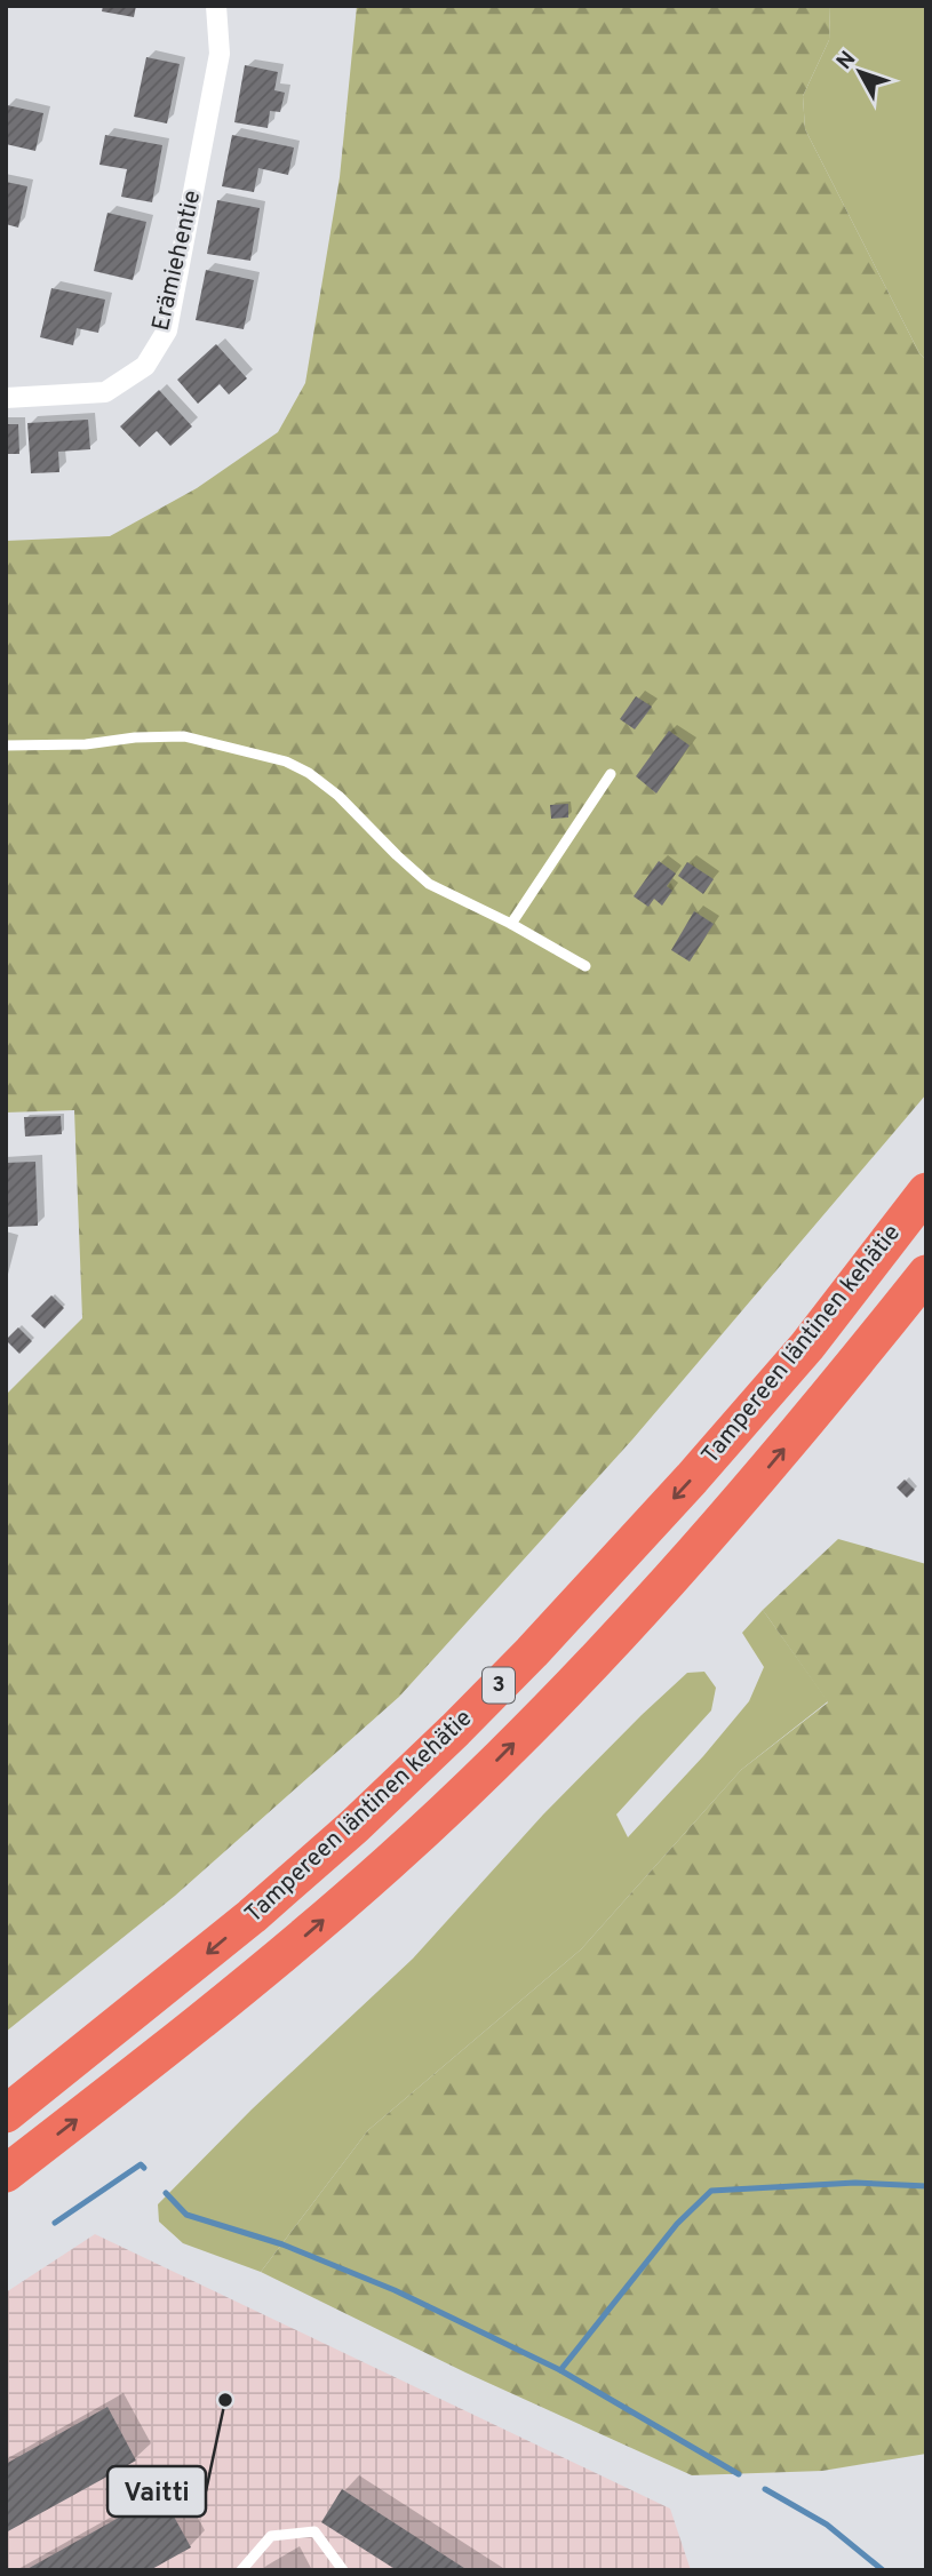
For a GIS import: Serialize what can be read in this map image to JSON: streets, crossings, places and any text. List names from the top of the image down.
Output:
{
  "streets": {
    "highway": ["Tampereen läntinen kehätie", "3"],
    "street": ["Erämiehentie"]
  },
  "places": ["Vaitti"],
  "north": "top left"
}
